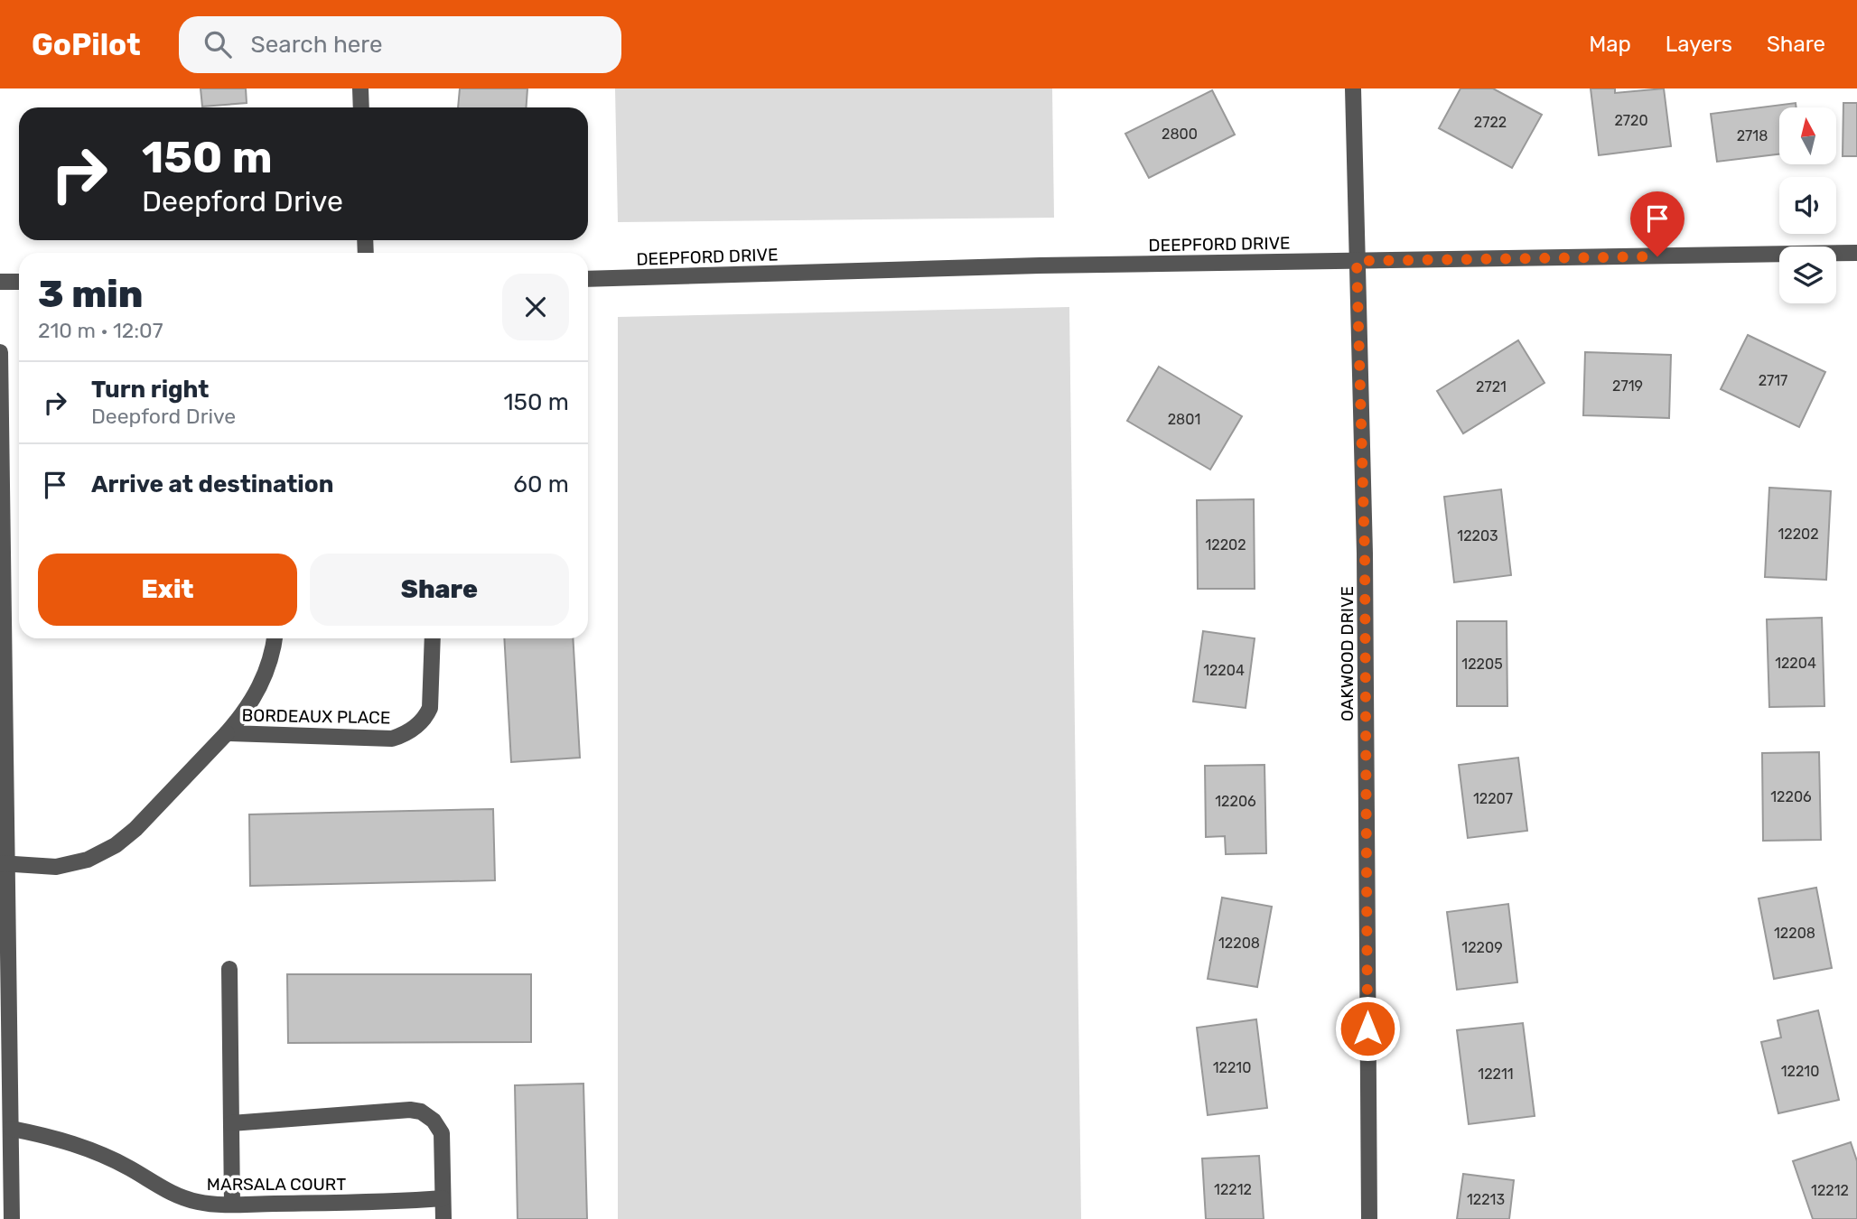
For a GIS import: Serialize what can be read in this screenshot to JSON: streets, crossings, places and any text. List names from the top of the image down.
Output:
{
  "streets": {
    "street": [
      "DEEPFORD DRIVE",
      "OAKWOOD DRIVE",
      "BORDEAUX PLACE",
      "MARSALA COURT"
    ]
  },
  "crossings": [
    ["DEEPFORD DRIVE", "OAKWOOD DRIVE"]
  ],
  "house_numbers": [
    "2720",
    "2722",
    "2800",
    "2718",
    "2717",
    "2719",
    "2721",
    "2801",
    "12202",
    "12203",
    "12202",
    "12204",
    "12205",
    "12204",
    "12206",
    "12207",
    "12206",
    "12208",
    "12208",
    "12209",
    "12210",
    "12210",
    "12211",
    "12212",
    "12212",
    "12213"
  ],
  "north": "top",
  "page": {
    "header": "GoPilot",
    "search": "Search here",
    "nav": ["Map", "Layers", "Share"],
    "turn": ["150 m", "Deepford Drive"],
    "heading": ["3 min", "210 m · 12:07"],
    "list": [
      {
        "name": "Turn right",
        "note": "Deepford Drive",
        "value": "150 m"
      },
      {
        "name": "Arrive at destination",
        "value": "60 m"
      }
    ],
    "buttons": ["Exit", "Share"]
  }
}
